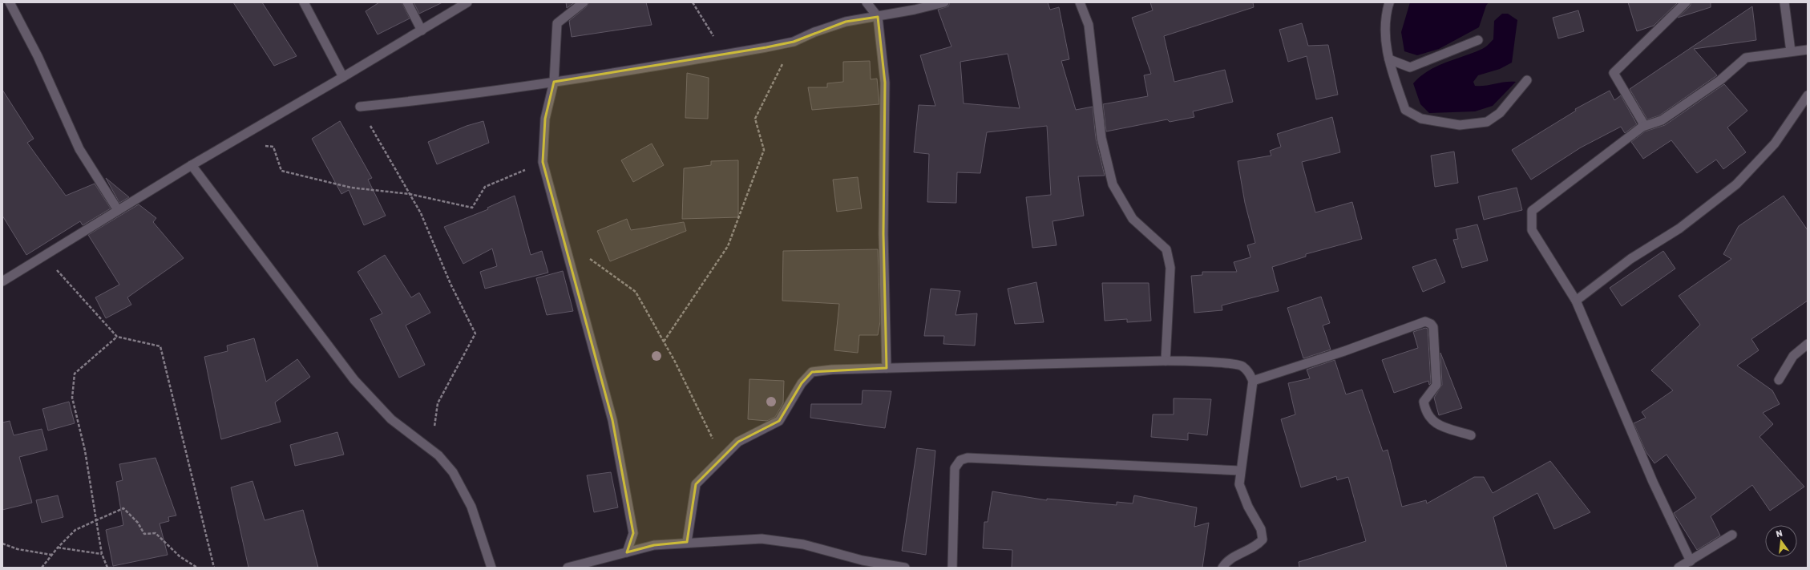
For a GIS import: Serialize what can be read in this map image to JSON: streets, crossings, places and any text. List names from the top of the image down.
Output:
{
  "north": "top"
}
